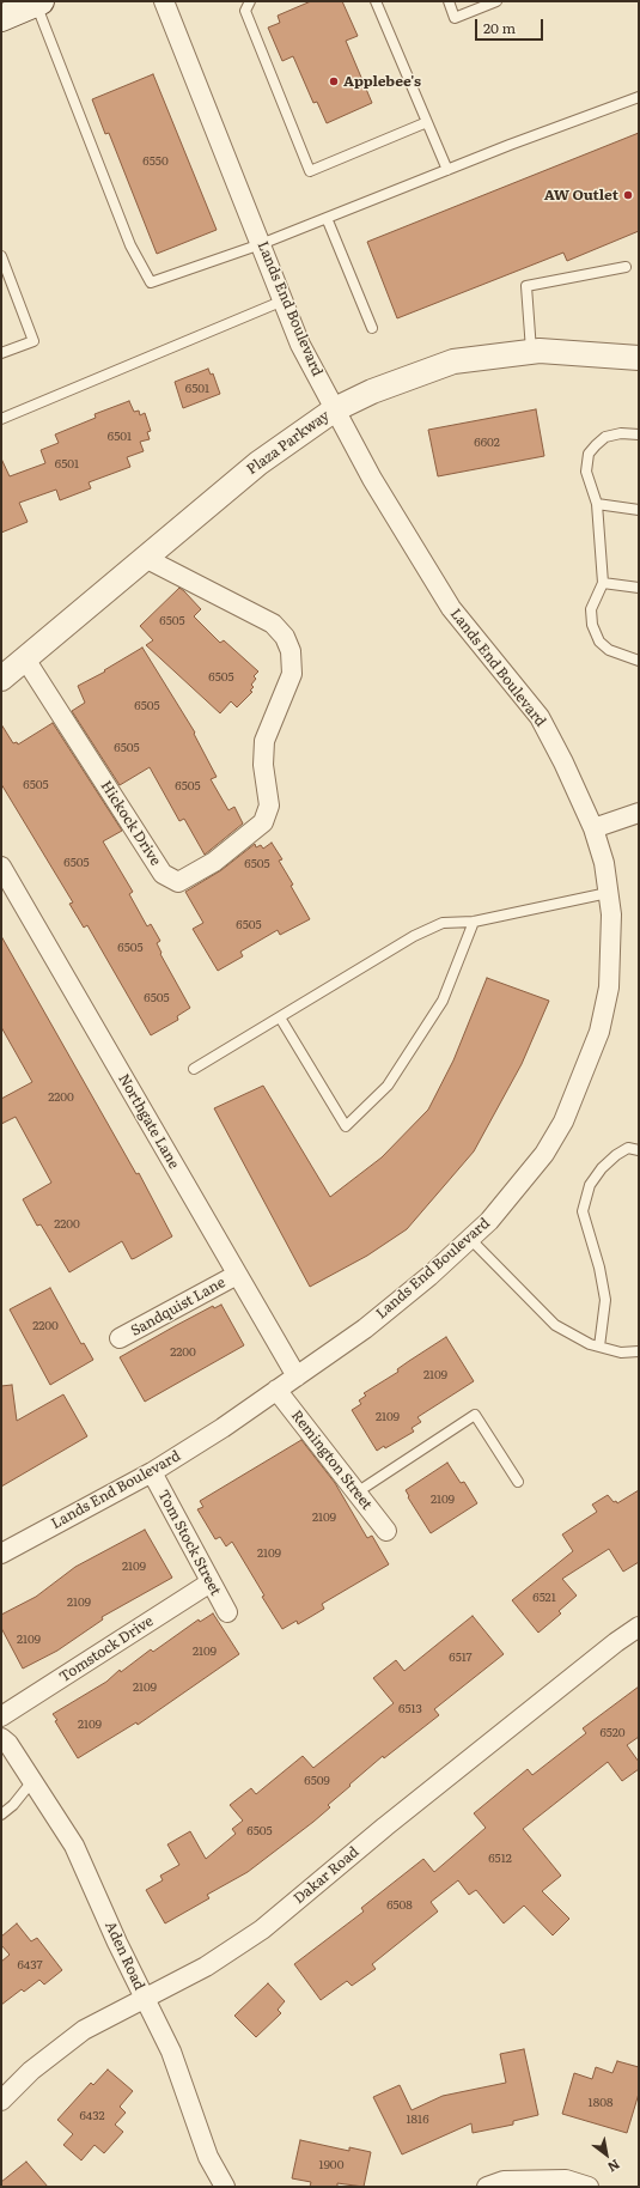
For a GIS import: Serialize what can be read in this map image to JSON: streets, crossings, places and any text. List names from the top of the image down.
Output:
{
  "streets": {
    "street": [
      "Lands End Boulevard",
      "Plaza Parkway",
      "Hickock Drive",
      "Northgate Lane",
      "Sandquist Lane",
      "Remington Street",
      "Tom Stock Street",
      "Tomstock Drive",
      "Dakar Road",
      "Aden Road"
    ]
  },
  "crossings": [
    ["Lands End Boulevard", "Plaza Parkway"],
    ["Lands End Boulevard", "Northgate Lane"],
    ["Lands End Boulevard", "Remington Street"],
    ["Lands End Boulevard", "Tom Stock Street"],
    ["Plaza Parkway", "Hickock Drive"],
    ["Northgate Lane", "Sandquist Lane"],
    ["Tom Stock Street", "Tomstock Drive"],
    ["Dakar Road", "Aden Road"]
  ],
  "places": ["Applebee's", "AW Outlet"],
  "house_numbers": [
    "6550",
    "6501",
    "6501",
    "6602",
    "6501",
    "6505",
    "6505",
    "6505",
    "6505",
    "6505",
    "6505",
    "6505",
    "6505",
    "6505",
    "6505",
    "6505",
    "2200",
    "2200",
    "2200",
    "2200",
    "2109",
    "2109",
    "2109",
    "2109",
    "2109",
    "2109",
    "6521",
    "2109",
    "2109",
    "2109",
    "6517",
    "2109",
    "6513",
    "2109",
    "6520",
    "6509",
    "6505",
    "6512",
    "6508",
    "6437",
    "1808",
    "6432",
    "1816",
    "1900"
  ],
  "scale_bar": "20 m",
  "north": "bottom right"
}
